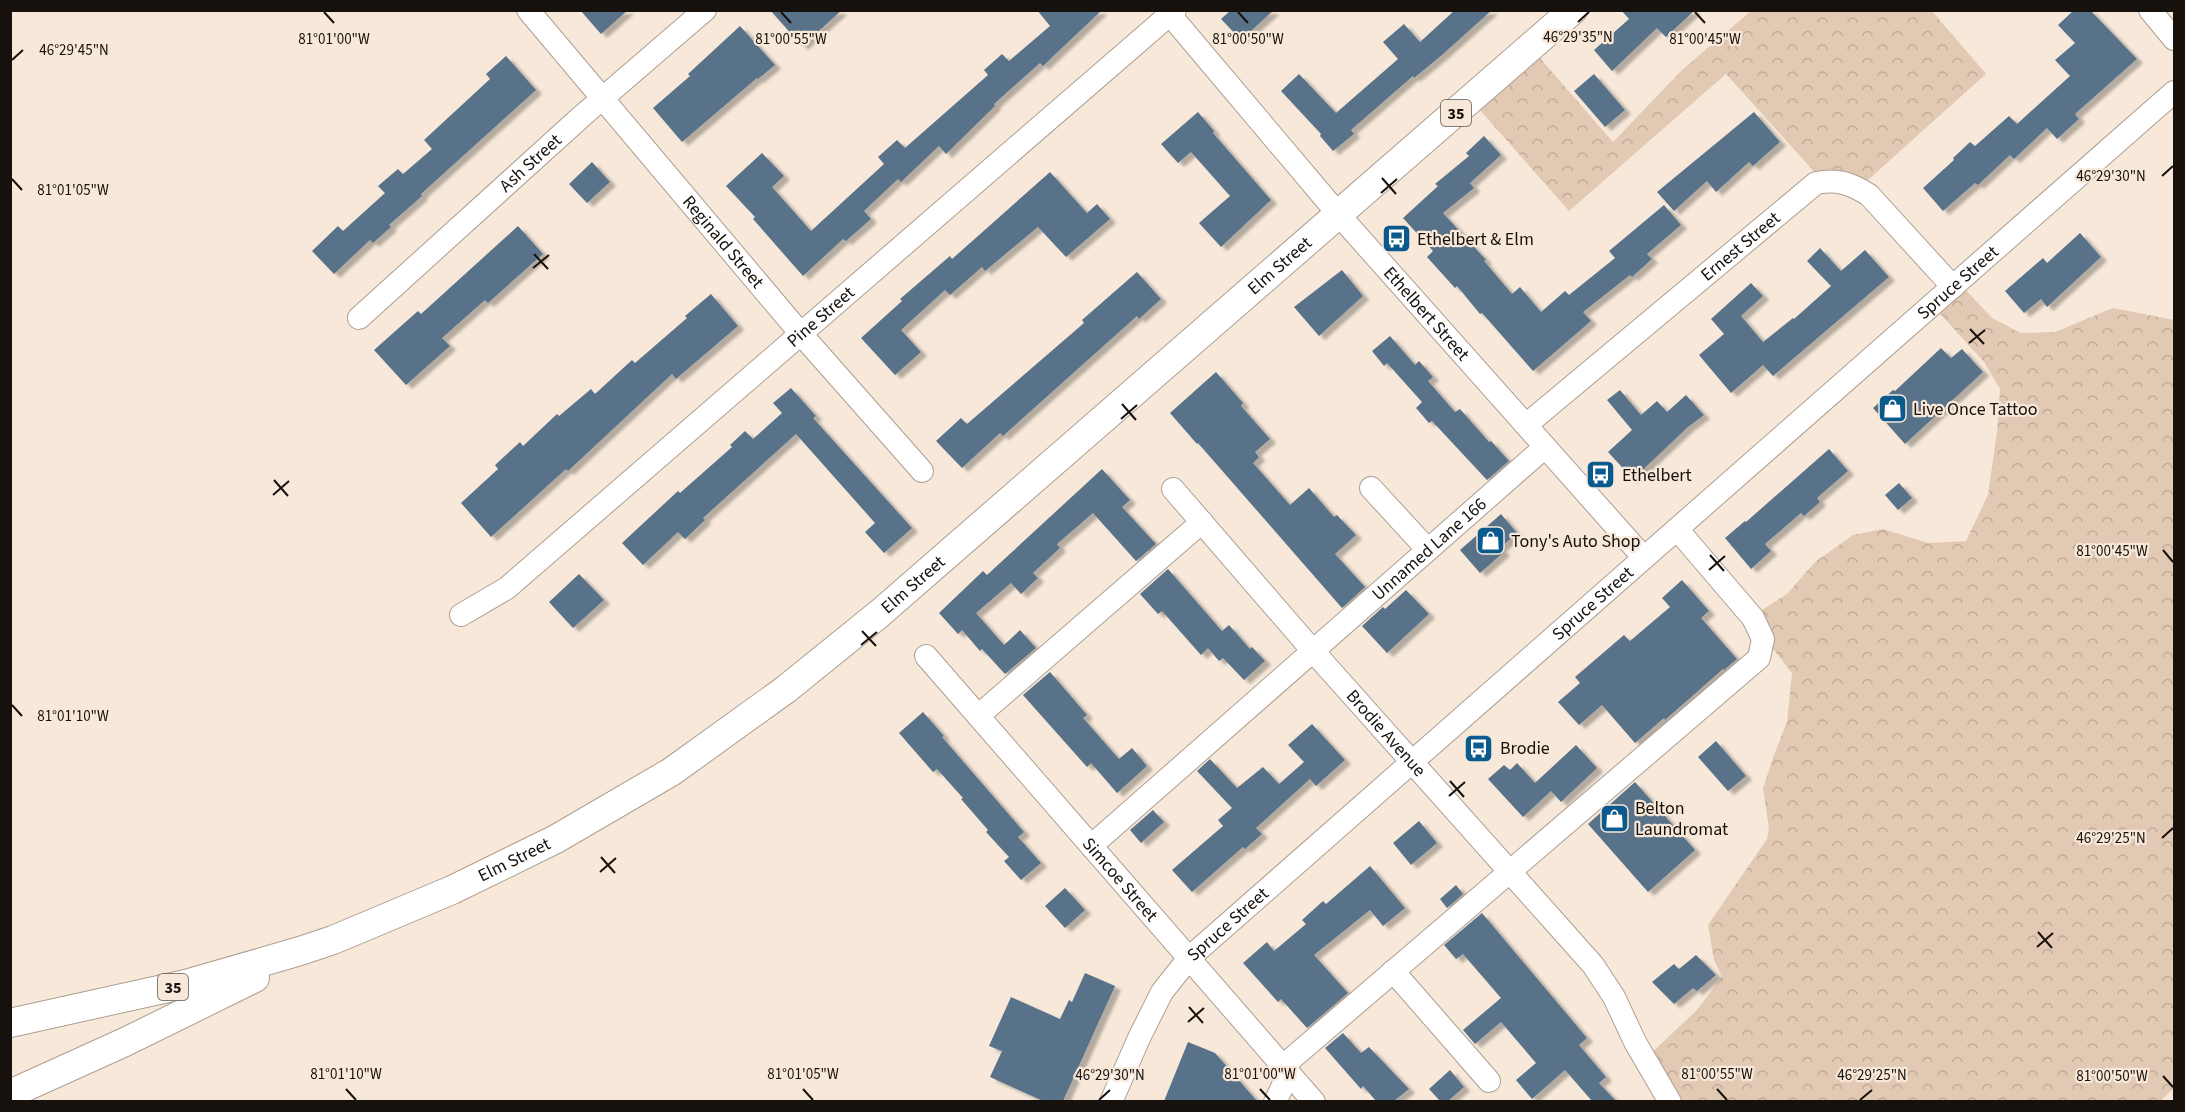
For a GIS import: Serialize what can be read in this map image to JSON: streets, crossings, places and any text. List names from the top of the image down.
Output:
{
  "streets": {
    "main road": ["35", "Elm Street"],
    "street": [
      "Ash Street",
      "Reginald Street",
      "Ernest Street",
      "Spruce Street",
      "Ethelbert Street",
      "Pine Street",
      "Unnamed Lane 166",
      "Brodie Avenue",
      "Simcoe Street"
    ]
  },
  "crossings": [
    ["Ash Street", "Reginald Street"],
    ["Reginald Street", "Pine Street"],
    ["Ernest Street", "Spruce Street"],
    ["Ernest Street", "Ethelbert Street"],
    ["Elm Street", "Ethelbert Street"],
    ["Spruce Street", "Ethelbert Street"],
    ["Spruce Street", "Brodie Avenue"],
    ["Spruce Street", "Simcoe Street"],
    ["Ethelbert Street", "Pine Street"],
    ["Ethelbert Street", "Unnamed Lane 166"],
    ["Unnamed Lane 166", "Brodie Avenue"],
    ["Unnamed Lane 166", "Simcoe Street"]
  ],
  "places": {
    "bus stop": ["Ethelbert & Elm", "Ethelbert", "Brodie"],
    "shop": ["Live Once Tattoo", "Tony's Auto Shop", "Belton Laundromat"]
  },
  "coordinates": [
    "46°29'35\"N",
    "81°00'45\"W",
    "81°01'00\"W",
    "81°00'55\"W",
    "81°00'50\"W",
    "46°29'45\"N",
    "46°29'30\"N",
    "81°01'05\"W",
    "81°01'10\"W",
    "46°29'25\"N"
  ]
}
